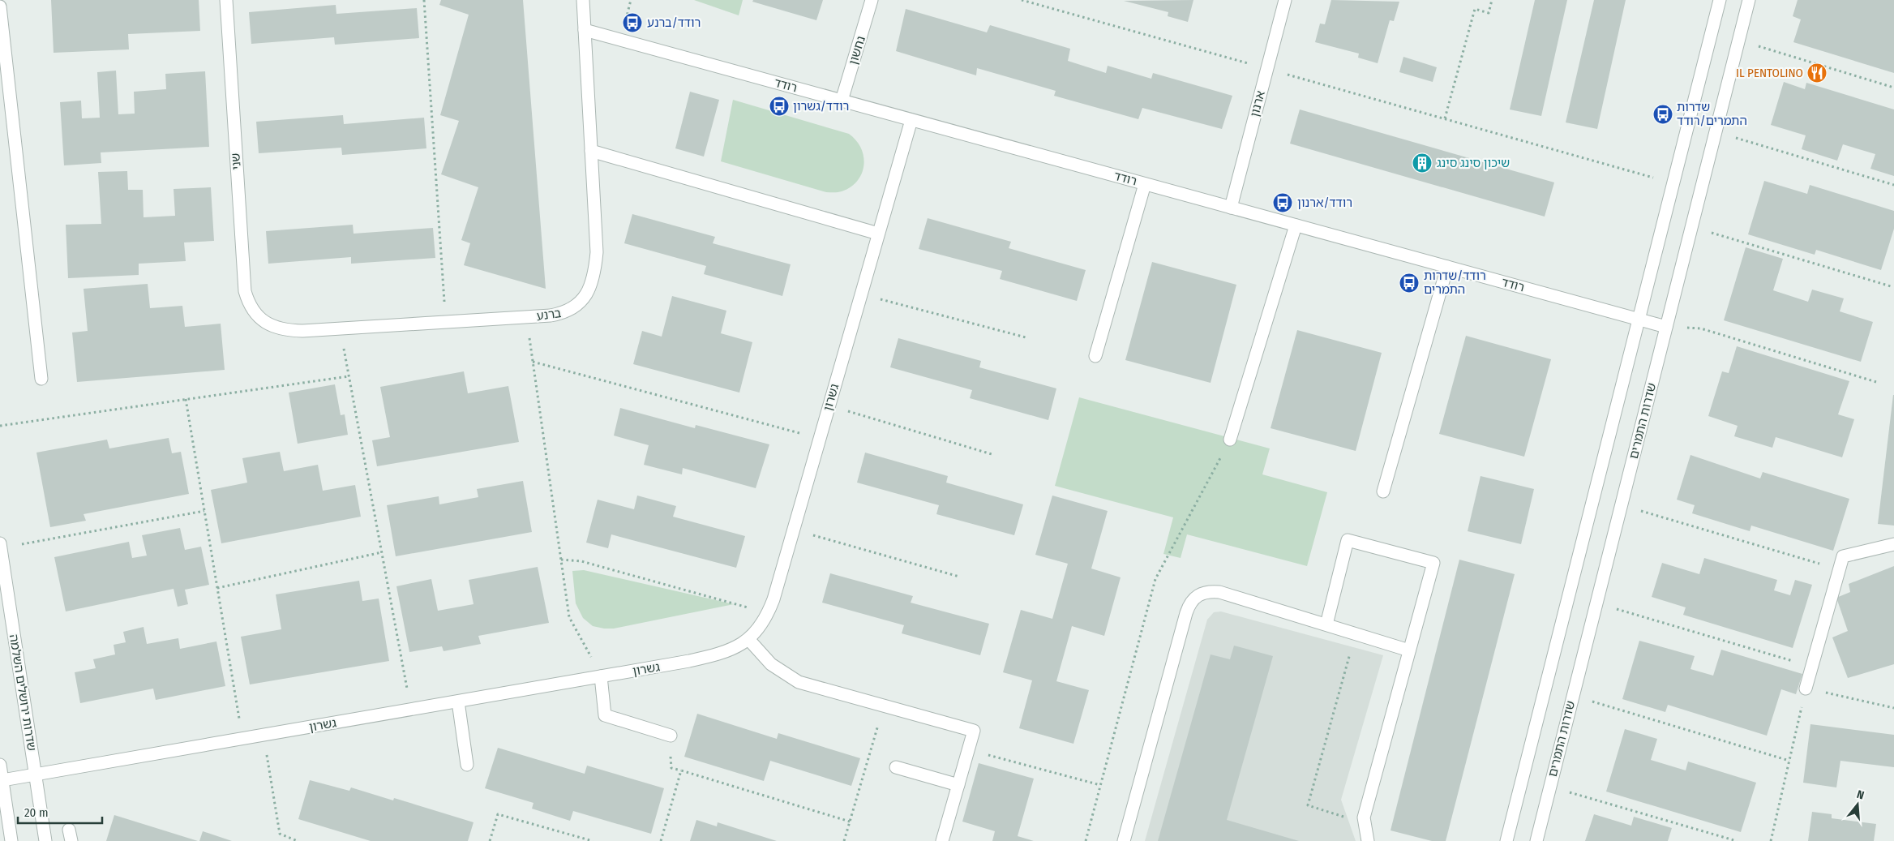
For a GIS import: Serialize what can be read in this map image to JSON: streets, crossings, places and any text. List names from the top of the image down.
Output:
{
  "streets": {
    "street": [
      "נחשון",
      "רודד",
      "ארנון",
      "שני",
      "ברנע",
      "גשרון",
      "שדרות התמרים",
      "שדרות ירושלים השלמה"
    ]
  },
  "crossings": [
    ["נחשון", "רודד"],
    ["רודד", "ארנון"],
    ["רודד", "ברנע"],
    ["רודד", "גשרון"],
    ["רודד", "שדרות התמרים"],
    ["שני", "ברנע"],
    ["גשרון", "שדרות ירושלים השלמה"]
  ],
  "places": {
    "bus stop": [
      "רודד/ברנע",
      "רודד/גשרון",
      "שדרות התמרים/רודד",
      "רודד/ארנון",
      "רודד/שדרות התמרים"
    ],
    "restaurant": ["IL PENTOLINO"],
    "building": ["שיכון סינג סינג"]
  },
  "scale_bar": "20 m",
  "north": "top"
}
